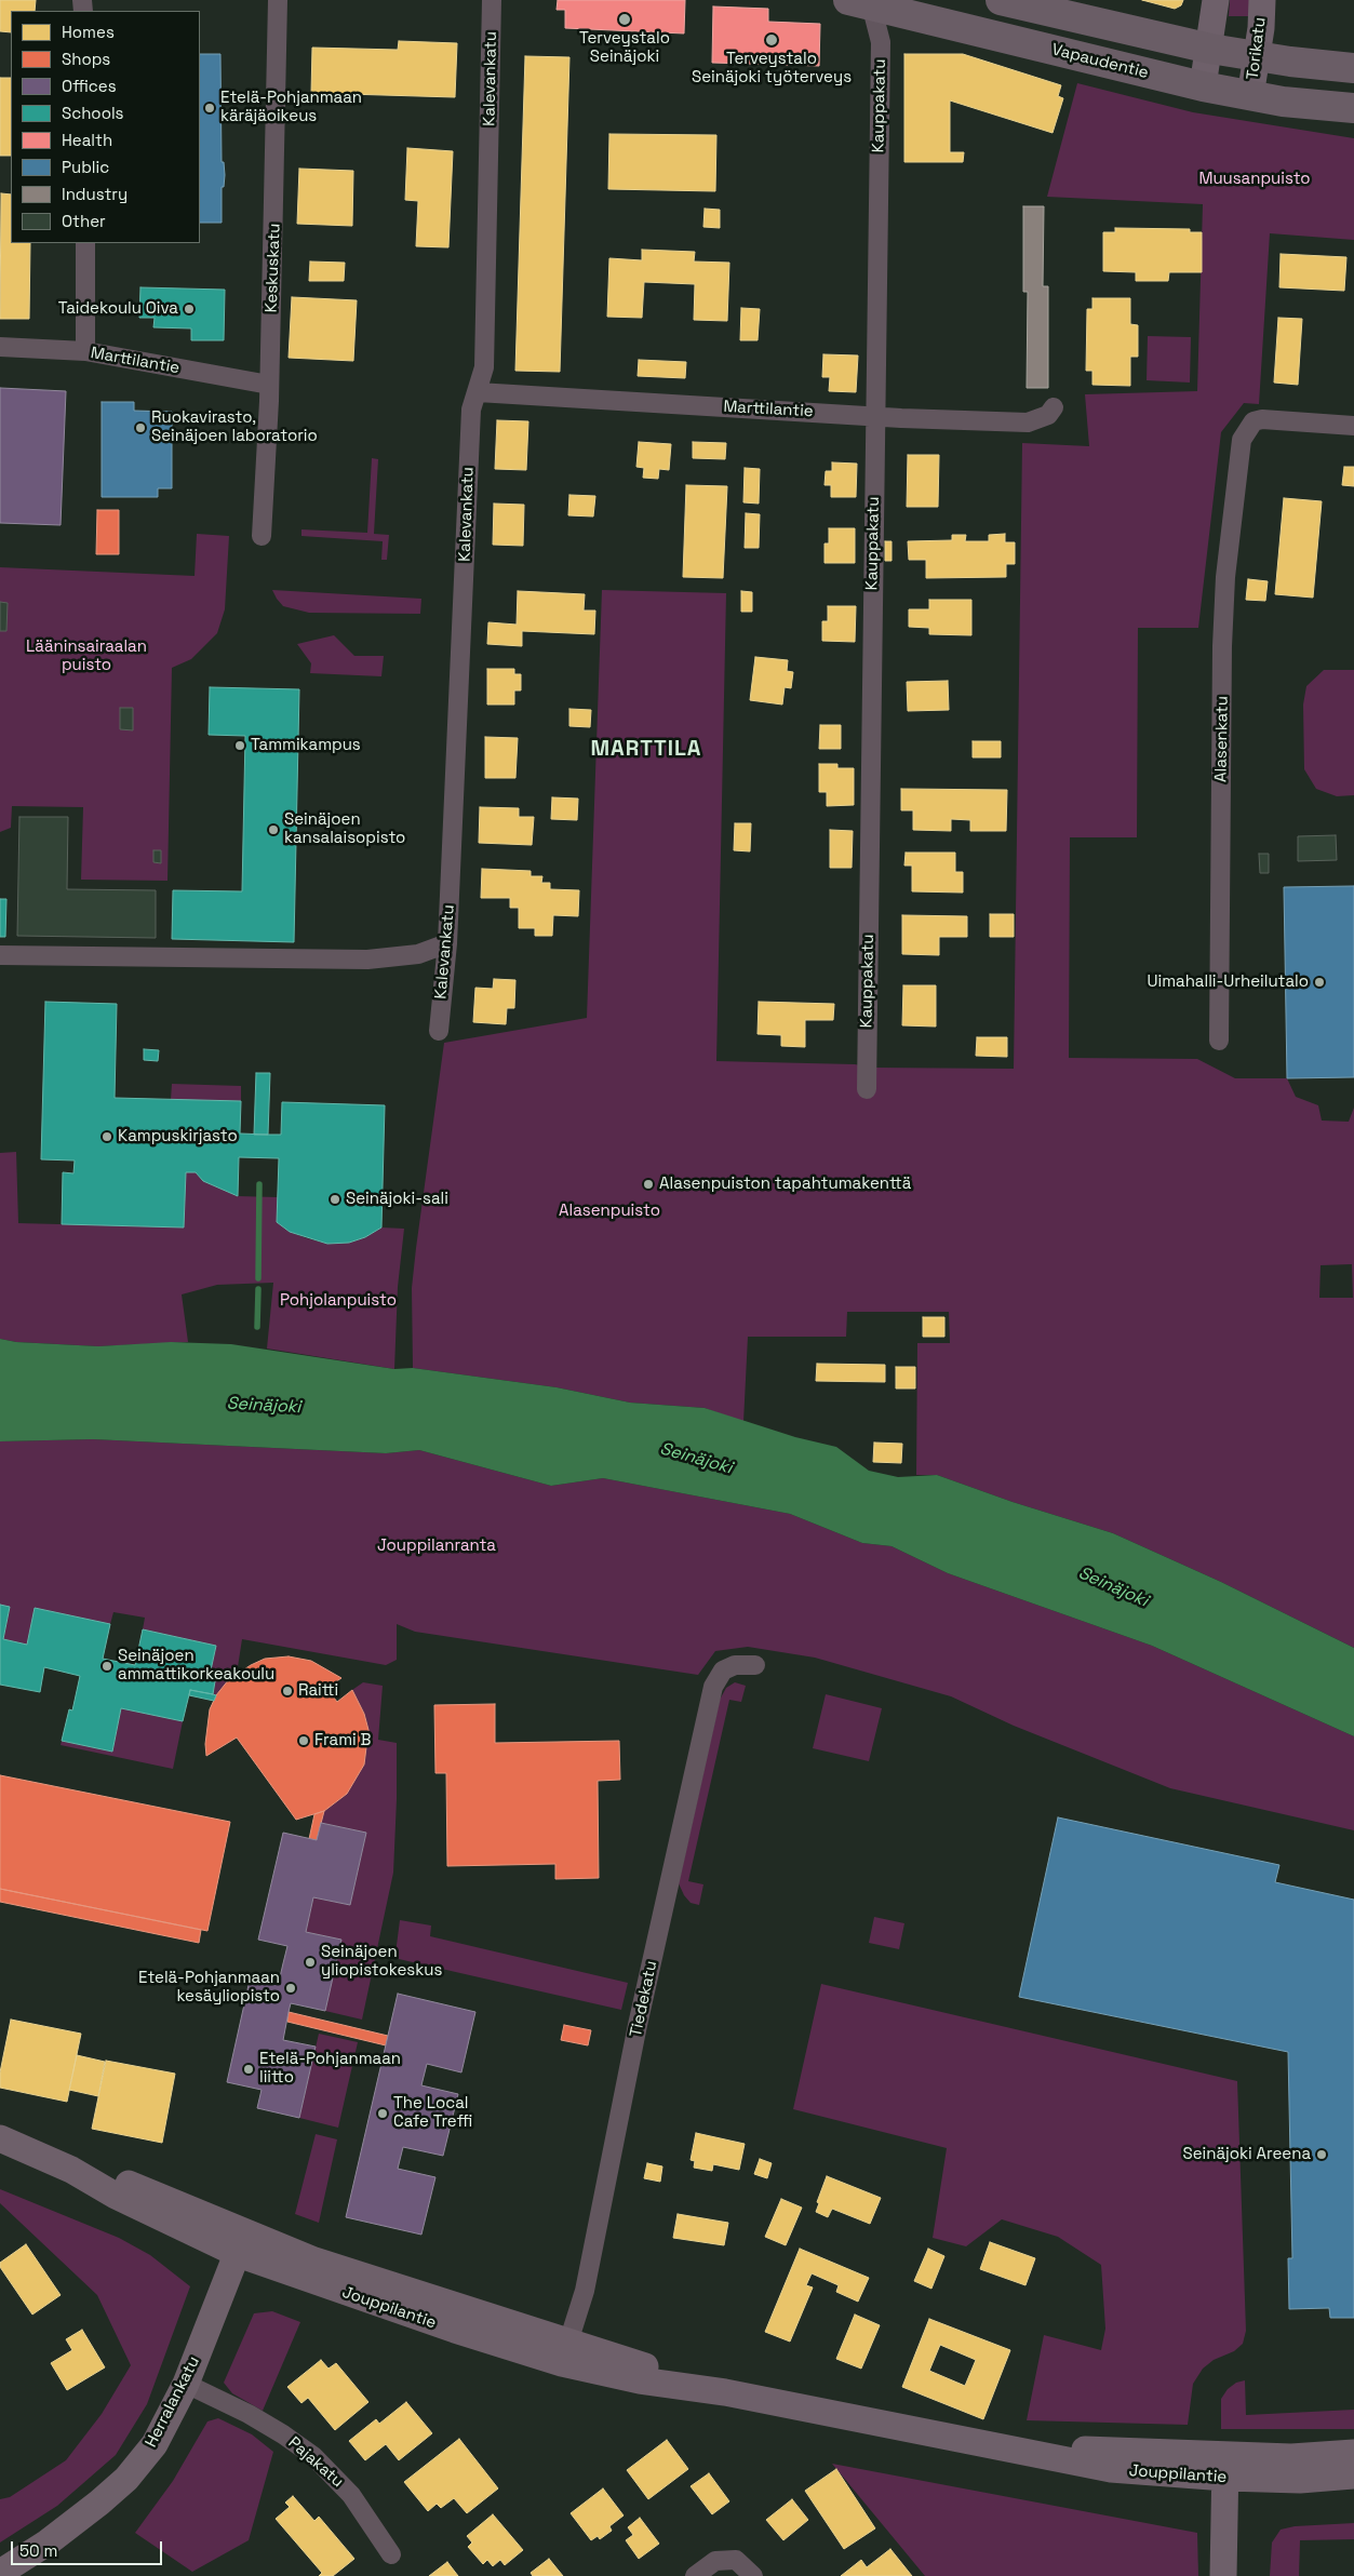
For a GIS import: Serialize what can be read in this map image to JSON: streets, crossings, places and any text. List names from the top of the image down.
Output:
{
  "streets": {
    "main road": [
      "Torikatu",
      "Vapaudentie",
      "Jouppilantie",
      "Herralankatu"
    ],
    "street": [
      "Kalevankatu",
      "Kauppakatu",
      "Keskuskatu",
      "Marttilantie",
      "Alasenkatu",
      "Tiedekatu",
      "Pajakatu"
    ]
  },
  "crossings": [
    ["Torikatu", "Vapaudentie"],
    ["Vapaudentie", "Kauppakatu"],
    ["Kalevankatu", "Marttilantie"],
    ["Kauppakatu", "Marttilantie"],
    ["Keskuskatu", "Marttilantie"],
    ["Tiedekatu", "Jouppilantie"],
    ["Jouppilantie", "Herralankatu"],
    ["Herralankatu", "Pajakatu"]
  ],
  "districts": ["MARTTILA"],
  "water": ["Seinäjoki"],
  "parks": [
    "Muusanpuisto",
    "Lääninsairaalan puisto",
    "Alasenpuisto",
    "Pohjolanpuisto",
    "Jouppilanranta"
  ],
  "places": [
    "Terveystalo Seinäjoki",
    "Terveystalo Seinäjoki työterveys",
    "Etelä-Pohjanmaan käräjäoikeus",
    "Taidekoulu Oiva",
    "Ruokavirasto, Seinäjoen laboratorio",
    "Tammikampus",
    "Seinäjoen kansalaisopisto",
    "Uimahalli-Urheilutalo",
    "Kampuskirjasto",
    "Alasenpuiston tapahtumakenttä",
    "Seinäjoki-sali",
    "Seinäjoen ammattikorkeakoulu",
    "Raitti",
    "Frami B",
    "Seinäjoen yliopistokeskus",
    "Etelä-Pohjanmaan kesäyliopisto",
    "Etelä-Pohjanmaan liitto",
    "The Local Cafe Treffi",
    "Seinäjoki Areena"
  ],
  "legend": [
    "Homes",
    "Shops",
    "Offices",
    "Schools",
    "Health",
    "Public",
    "Industry",
    "Other"
  ],
  "scale_bar": "50 m"
}
